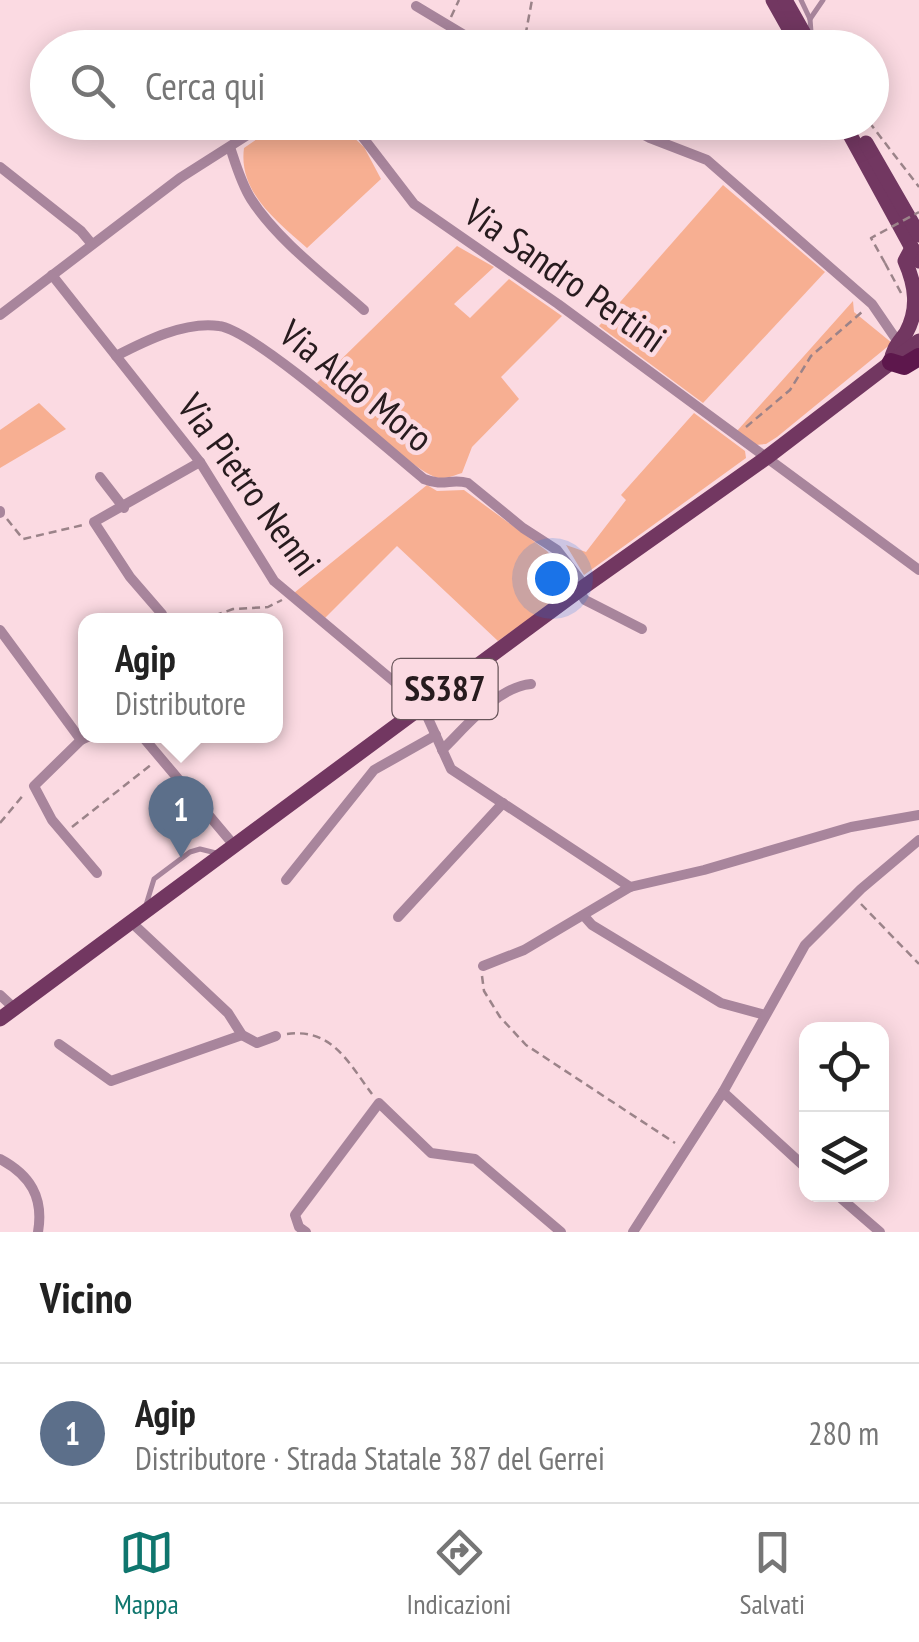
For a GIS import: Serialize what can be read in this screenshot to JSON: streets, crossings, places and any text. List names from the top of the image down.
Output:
{
  "streets": {
    "main road": ["SS387"],
    "street": ["Via Sandro Pertini", "Via Aldo Moro", "Via Pietro Nenni"]
  },
  "crossings": [
    ["Via Sandro Pertini", "SS387"],
    ["Via Aldo Moro", "Via Pietro Nenni"],
    ["Via Aldo Moro", "SS387"],
    ["Via Pietro Nenni", "SS387"]
  ],
  "page": {
    "search": "Cerca qui",
    "popup": ["Agip", "Distributore"],
    "pins": "1",
    "heading": "Vicino",
    "list": [
      {
        "mark": "1",
        "name": "Agip",
        "note": "Distributore · Strada Statale 387 del Gerrei",
        "value": "280 m"
      }
    ],
    "nav": ["Mappa", "Indicazioni", "Salvati"]
  }
}
